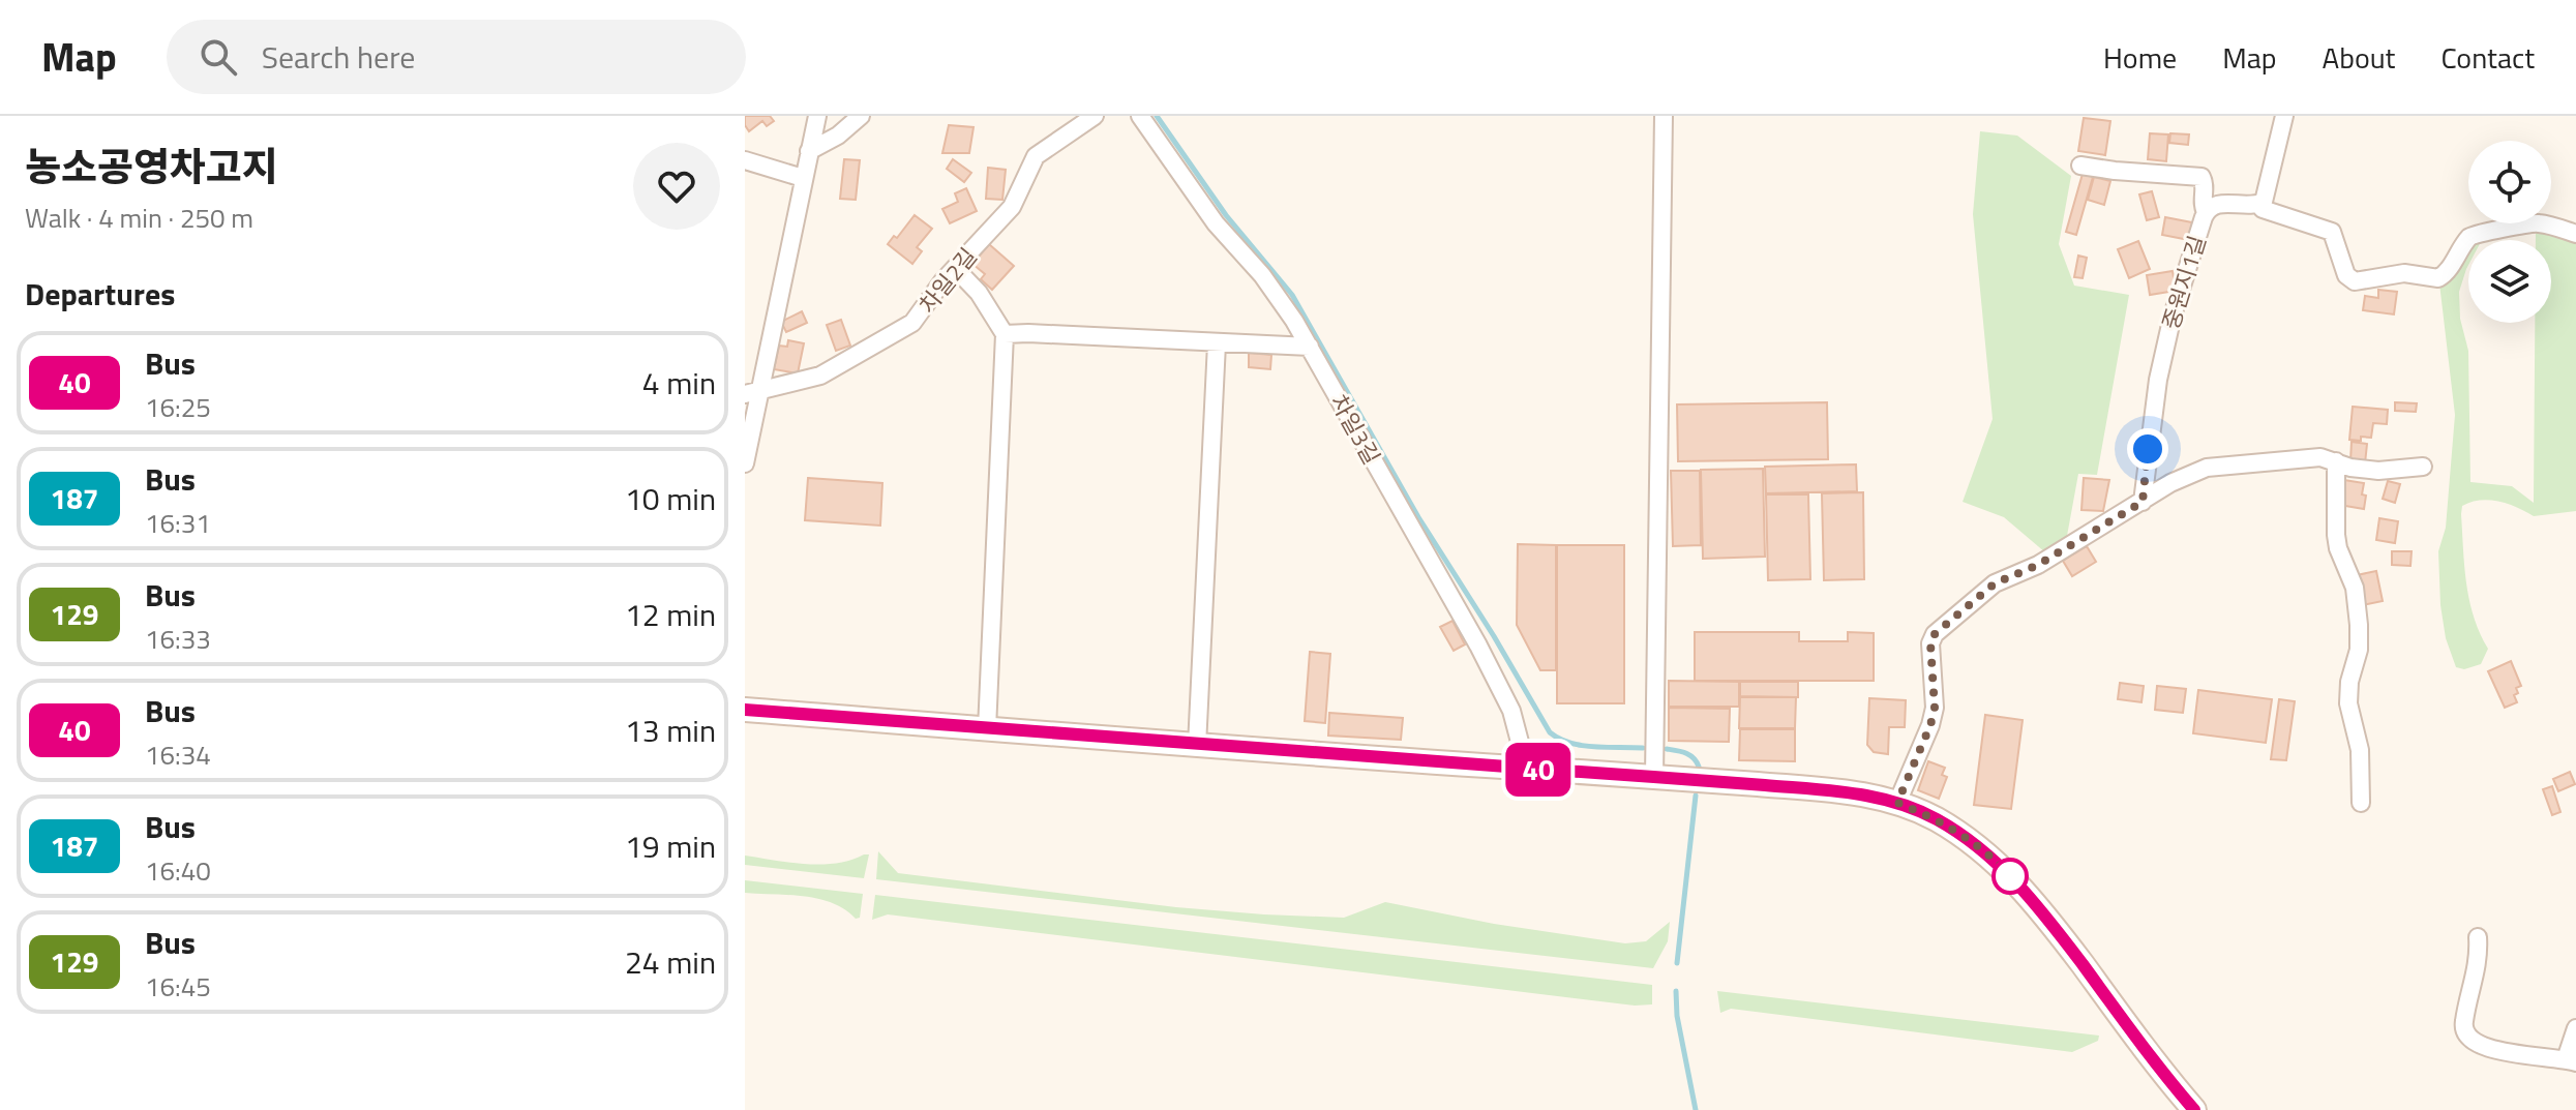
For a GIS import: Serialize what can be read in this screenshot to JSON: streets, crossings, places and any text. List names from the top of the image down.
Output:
{
  "streets": {
    "street": ["차일2길", "중원지1길", "차일3길"]
  },
  "lines": ["bus line 40"],
  "page": {
    "header": "Map",
    "search": "Search here",
    "nav": [
      "Home",
      "Map",
      "About",
      "Contact"
    ],
    "heading": [
      ["농소공영차고지", "Walk · 4 min · 250 m"],
      "Departures"
    ],
    "on_map": "40",
    "list": [
      {
        "mark": "40",
        "name": "Bus",
        "note": "16:25",
        "value": "4 min"
      },
      {
        "mark": "187",
        "name": "Bus",
        "note": "16:31",
        "value": "10 min"
      },
      {
        "mark": "129",
        "name": "Bus",
        "note": "16:33",
        "value": "12 min"
      },
      {
        "mark": "40",
        "name": "Bus",
        "note": "16:34",
        "value": "13 min"
      },
      {
        "mark": "187",
        "name": "Bus",
        "note": "16:40",
        "value": "19 min"
      },
      {
        "mark": "129",
        "name": "Bus",
        "note": "16:45",
        "value": "24 min"
      }
    ]
  }
}
